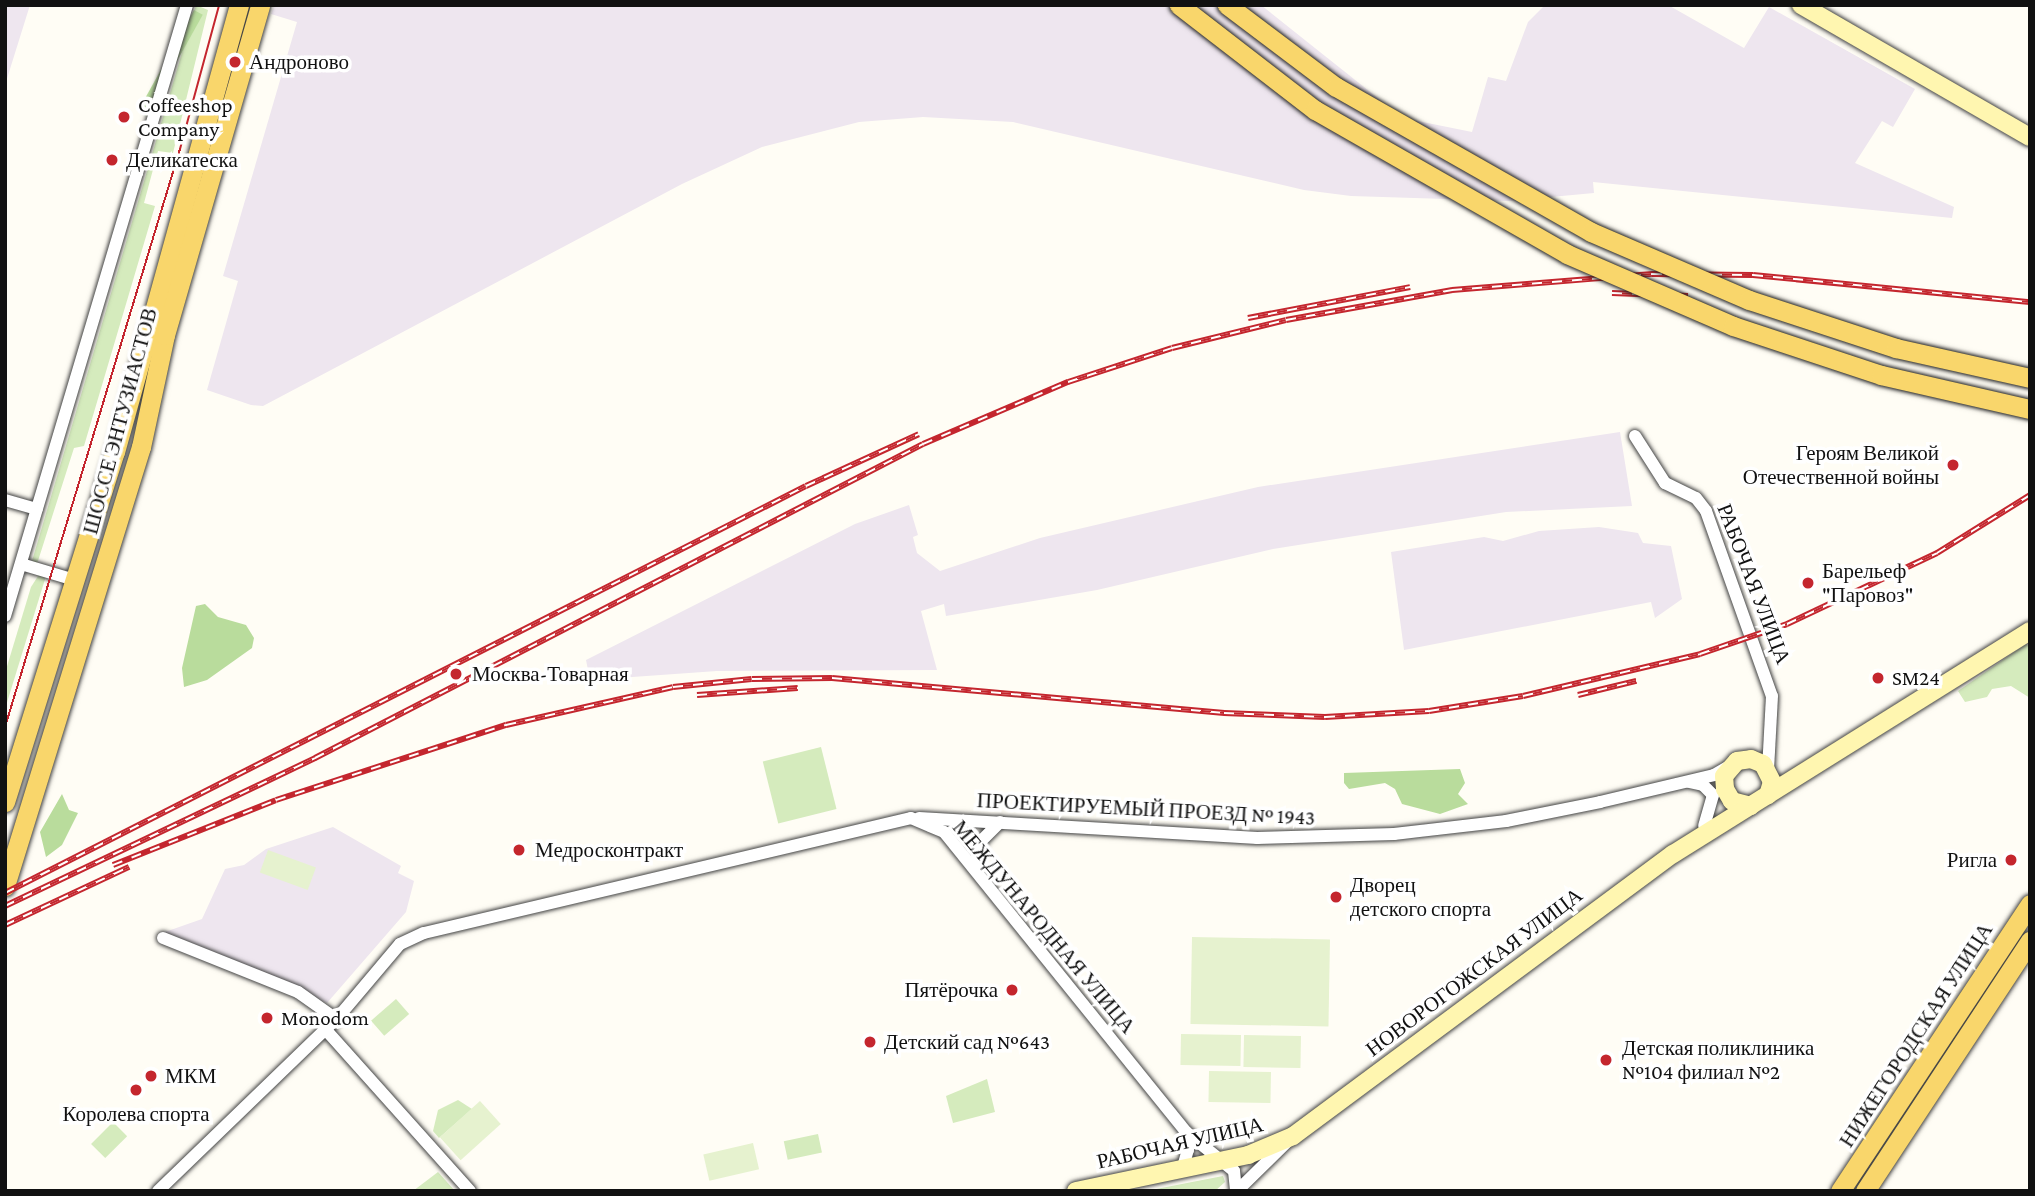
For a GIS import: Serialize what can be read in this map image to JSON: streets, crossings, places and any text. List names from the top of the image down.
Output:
{
  "streets": {
    "main road": ["ШОССЕ ЭНТУЗИАСТОВ", "НИЖЕГОРОДСКАЯ УЛИЦА"],
    "street": [
      "РАБОЧАЯ УЛИЦА",
      "ПРОЕКТИРУЕМЫЙ ПРОЕЗД № 1943",
      "МЕЖДУНАРОДНАЯ УЛИЦА",
      "НОВОРОГОЖСКАЯ УЛИЦА"
    ]
  },
  "crossings": [
    ["РАБОЧАЯ УЛИЦА", "ПРОЕКТИРУЕМЫЙ ПРОЕЗД № 1943"],
    ["РАБОЧАЯ УЛИЦА", "МЕЖДУНАРОДНАЯ УЛИЦА"],
    ["РАБОЧАЯ УЛИЦА", "НОВОРОГОЖСКАЯ УЛИЦА"],
    ["ПРОЕКТИРУЕМЫЙ ПРОЕЗД № 1943", "МЕЖДУНАРОДНАЯ УЛИЦА"],
    ["ПРОЕКТИРУЕМЫЙ ПРОЕЗД № 1943", "НОВОРОГОЖСКАЯ УЛИЦА"]
  ],
  "places": [
    "Андроново",
    "Coffeeshop Company",
    "Деликатеска",
    "Героям Великой Отечественной войны",
    "Барельеф \"Паровоз\"",
    "Москва-Товарная",
    "SM24",
    "Медросконтракт",
    "Ригла",
    "Дворец детского спорта",
    "Пятёрочка",
    "Monodom",
    "Детский сад №643",
    "Детская поликлиника №104 филиал №2",
    "МКМ",
    "Королева спорта"
  ]
}
